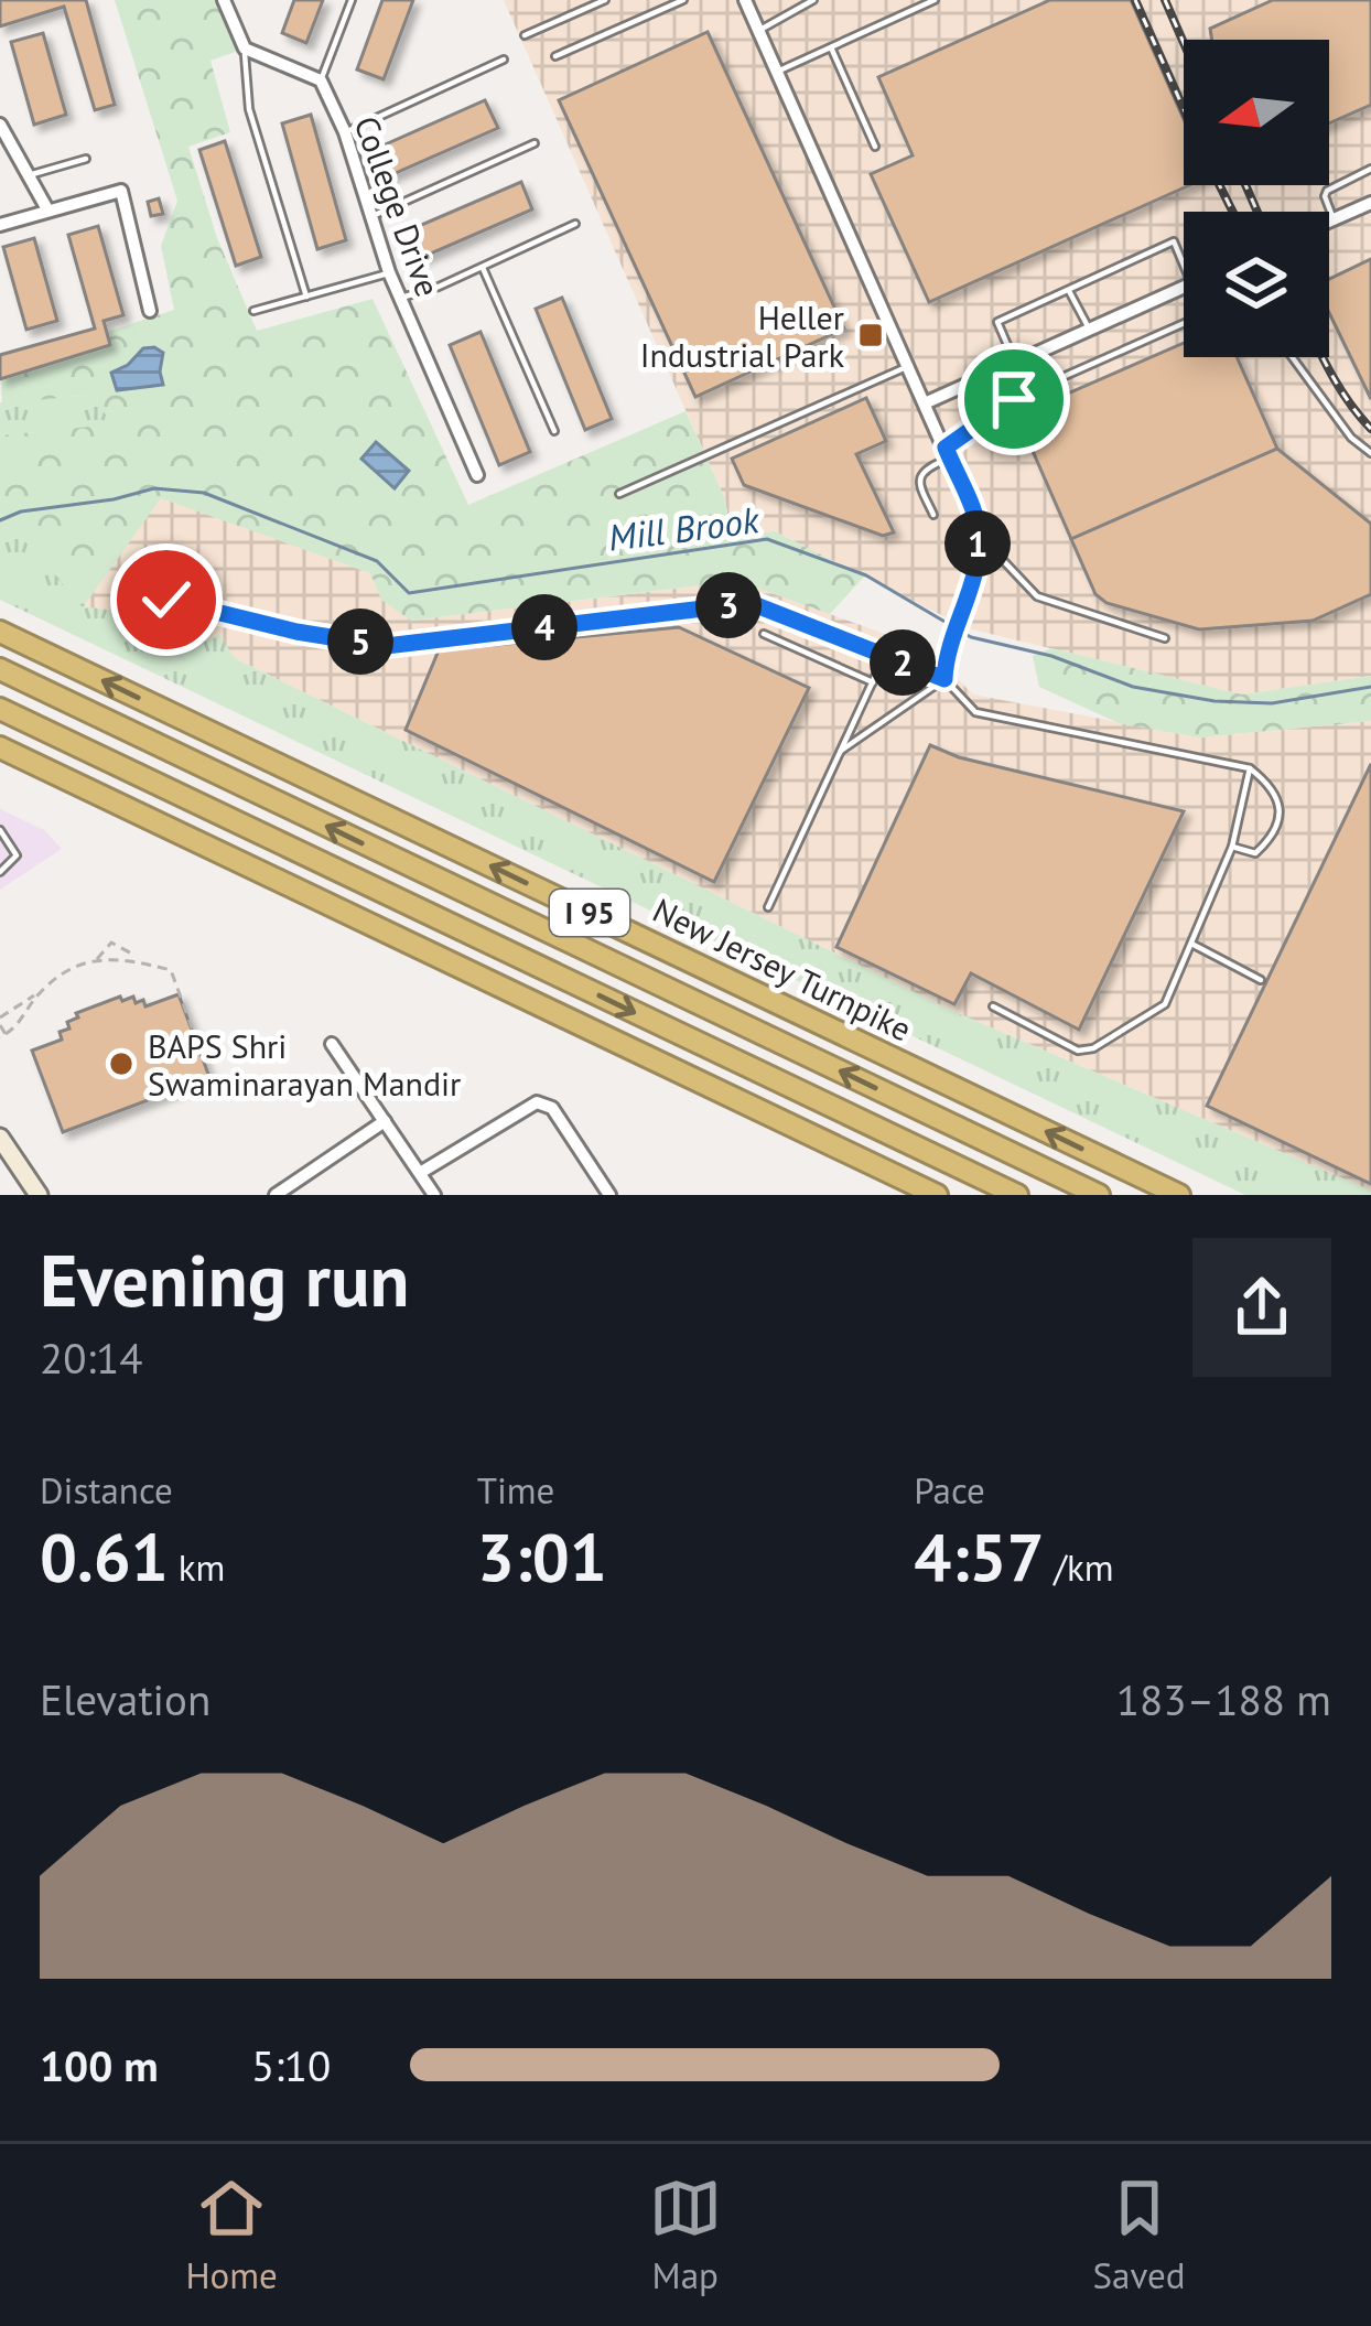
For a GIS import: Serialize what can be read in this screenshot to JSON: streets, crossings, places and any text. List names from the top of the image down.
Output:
{
  "streets": {
    "highway": ["I 95", "New Jersey Turnpike"],
    "street": ["College Drive"]
  },
  "water": ["Mill Brook"],
  "places": {
    "transit": ["Heller Industrial Park"],
    "other": ["BAPS Shri Swaminarayan Mandir"]
  },
  "north": "left",
  "page": {
    "pins": [
      "1",
      "3",
      "4",
      "5",
      "2"
    ],
    "heading": ["Evening run", "20:14"],
    "stats": [
      ["Distance", "0.61 km"],
      ["Time", "3:01"],
      ["Pace", "4:57 /km"]
    ],
    "chart": ["Elevation", "183–188 m"],
    "list": [
      {
        "name": "100 m",
        "note": "5:10"
      }
    ],
    "tabs": ["Home", "Map", "Saved"]
  }
}
